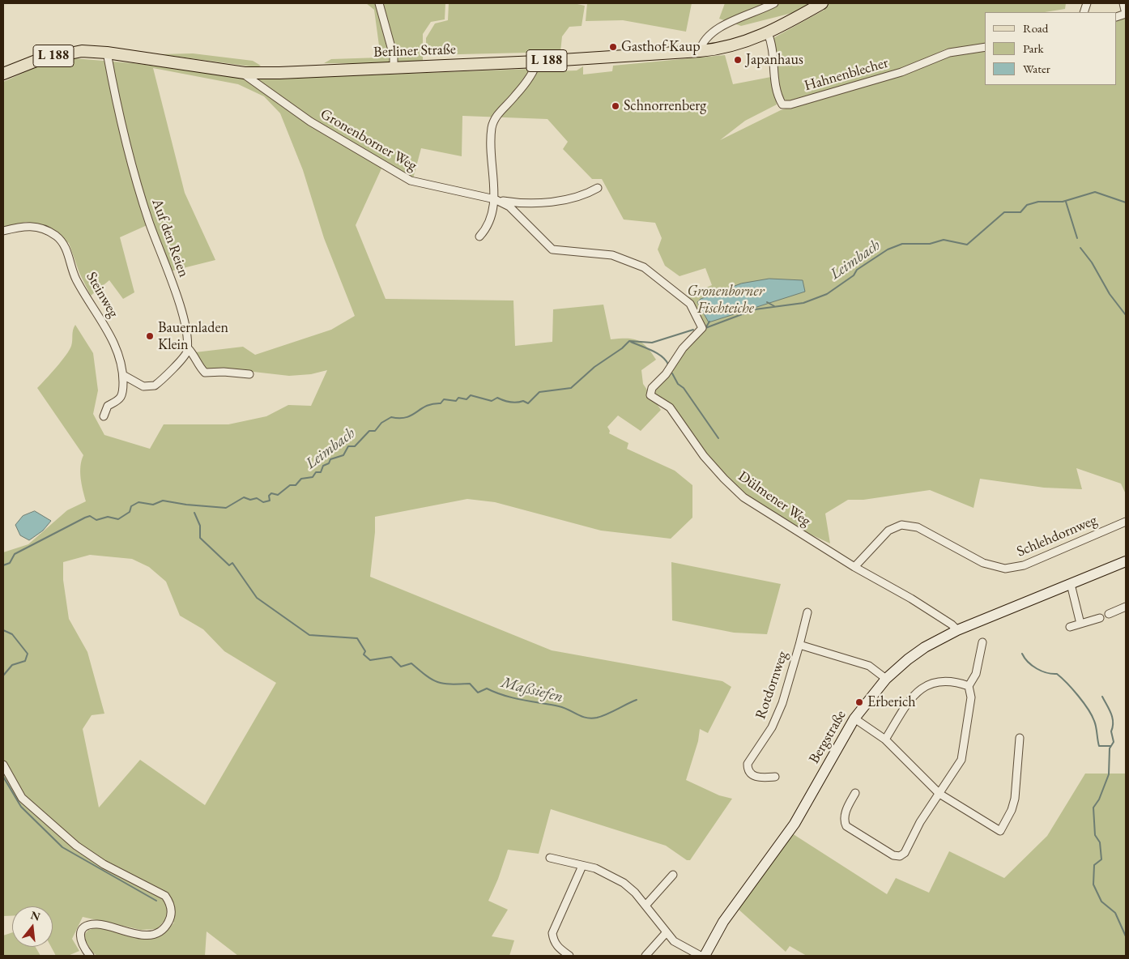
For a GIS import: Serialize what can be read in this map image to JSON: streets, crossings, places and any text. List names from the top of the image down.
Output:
{
  "streets": {
    "main road": ["Berliner Straße", "L 188"],
    "street": [
      "Hahnenblecher",
      "Gronenborner Weg",
      "Auf den Reien",
      "Steinweg",
      "Dülmener Weg",
      "Schlehdornweg",
      "Rotdornweg",
      "Bergstraße"
    ]
  },
  "crossings": [
    ["Berliner Straße", "Hahnenblecher"],
    ["Berliner Straße", "Gronenborner Weg"],
    ["Berliner Straße", "Auf den Reien"],
    ["Gronenborner Weg", "Dülmener Weg"],
    ["Dülmener Weg", "Schlehdornweg"],
    ["Dülmener Weg", "Bergstraße"]
  ],
  "water": ["Leimbach", "Maßsiefen"],
  "parks": ["Gronenborner Fischteiche"],
  "places": [
    "Gasthof Kaup",
    "Japanhaus",
    "Schnorrenberg",
    "Bauernladen Klein",
    "Erberich"
  ],
  "legend": ["Road", "Park", "Water"],
  "north": "top"
}
